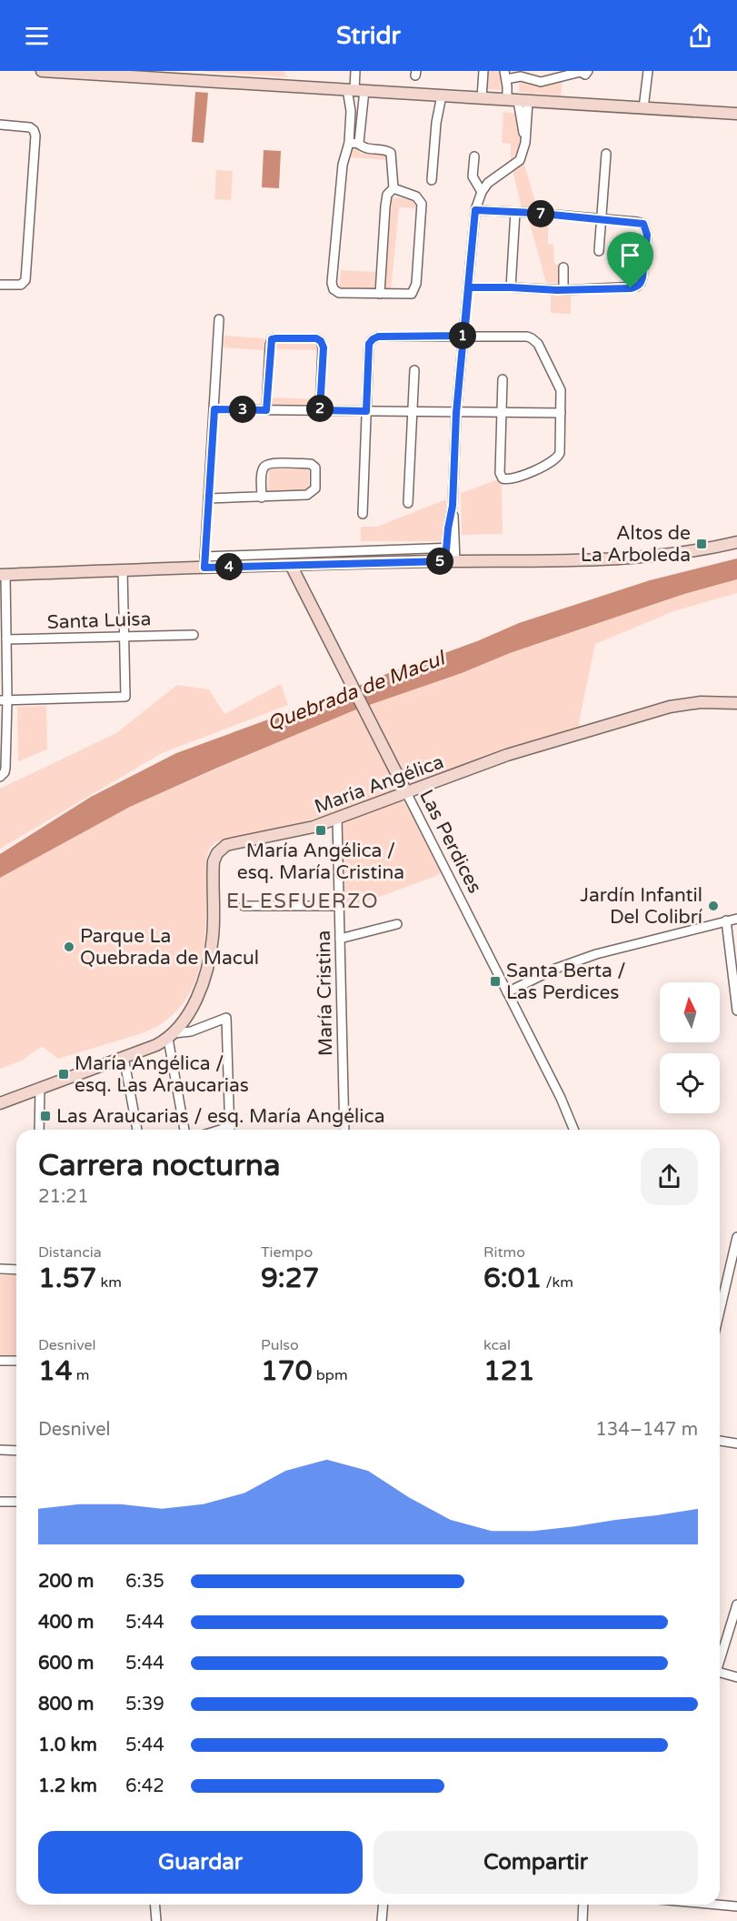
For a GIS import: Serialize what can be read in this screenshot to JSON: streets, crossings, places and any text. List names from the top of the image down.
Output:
{
  "streets": {
    "street": [
      "Santa Luisa",
      "María Angélica",
      "Las Perdices",
      "María Cristina"
    ]
  },
  "crossings": [
    ["María Angélica", "Las Perdices"],
    ["María Angélica", "María Cristina"]
  ],
  "districts": ["EL ESFUERZO"],
  "water": ["Quebrada de Macul"],
  "places": {
    "transit": [
      "Altos de La Arboleda",
      "María Angélica / esq. María Cristina",
      "Santa Berta / Las Perdices",
      "María Angélica / esq. Las Araucarias",
      "Las Araucarias / esq. María Angélica"
    ],
    "other": ["Jardín Infantil Del Colibrí", "Parque La Quebrada de Macul"]
  },
  "north": "top",
  "page": {
    "header": "Stridr",
    "pins": [
      "7",
      "1",
      "2",
      "3",
      "5",
      "4"
    ],
    "heading": ["Carrera nocturna", "21:21"],
    "stats": [
      ["Distancia", "1.57 km"],
      ["Tiempo", "9:27"],
      ["Ritmo", "6:01 /km"],
      ["Desnivel", "14 m"],
      ["Pulso", "170 bpm"],
      ["kcal", "121"]
    ],
    "chart": ["Desnivel", "134–147 m"],
    "list": [
      {
        "name": "200 m",
        "note": "6:35"
      },
      {
        "name": "400 m",
        "note": "5:44"
      },
      {
        "name": "600 m",
        "note": "5:44"
      },
      {
        "name": "800 m",
        "note": "5:39"
      },
      {
        "name": "1.0 km",
        "note": "5:44"
      },
      {
        "name": "1.2 km",
        "note": "6:42"
      }
    ],
    "buttons": ["Guardar", "Compartir"]
  }
}
